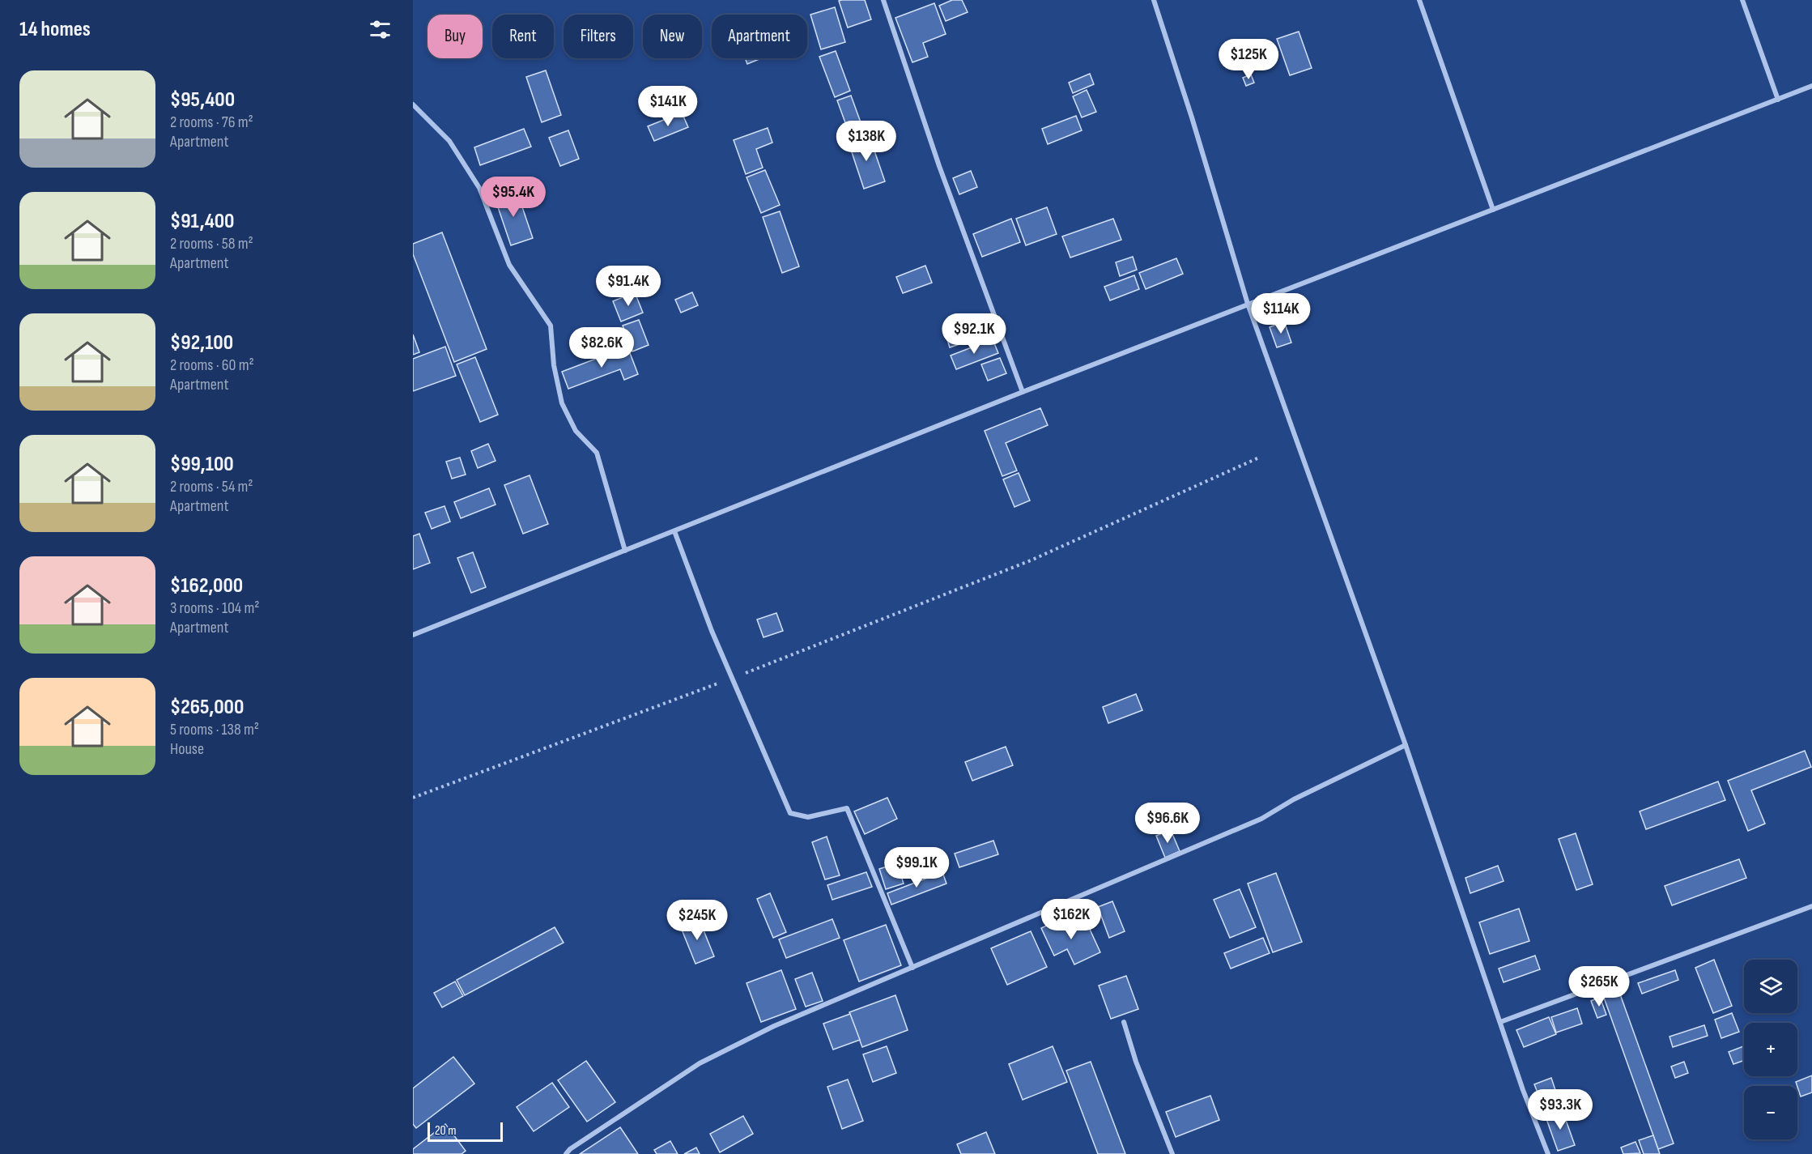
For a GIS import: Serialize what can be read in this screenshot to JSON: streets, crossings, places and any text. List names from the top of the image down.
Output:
{
  "scale_bar": "20 m",
  "page": {
    "heading": "14 homes",
    "chip": [
      "Buy",
      "Rent",
      "Filters",
      "New",
      "Apartment"
    ],
    "price": [
      "$125K",
      "$141K",
      "$138K",
      "$95.4K",
      "$91.4K",
      "$114K",
      "$92.1K",
      "$82.6K",
      "$96.6K",
      "$99.1K",
      "$162K",
      "$245K",
      "$265K",
      "$93.3K"
    ],
    "list": [
      {
        "name": "$95,400",
        "note": "2 rooms · 76 m² · Apartment"
      },
      {
        "name": "$91,400",
        "note": "2 rooms · 58 m² · Apartment"
      },
      {
        "name": "$92,100",
        "note": "2 rooms · 60 m² · Apartment"
      },
      {
        "name": "$99,100",
        "note": "2 rooms · 54 m² · Apartment"
      },
      {
        "name": "$162,000",
        "note": "3 rooms · 104 m² · Apartment"
      },
      {
        "name": "$265,000",
        "note": "5 rooms · 138 m² · House"
      }
    ],
    "map_buttons": ["+", "−"],
    "scale": "20 m"
  }
}
